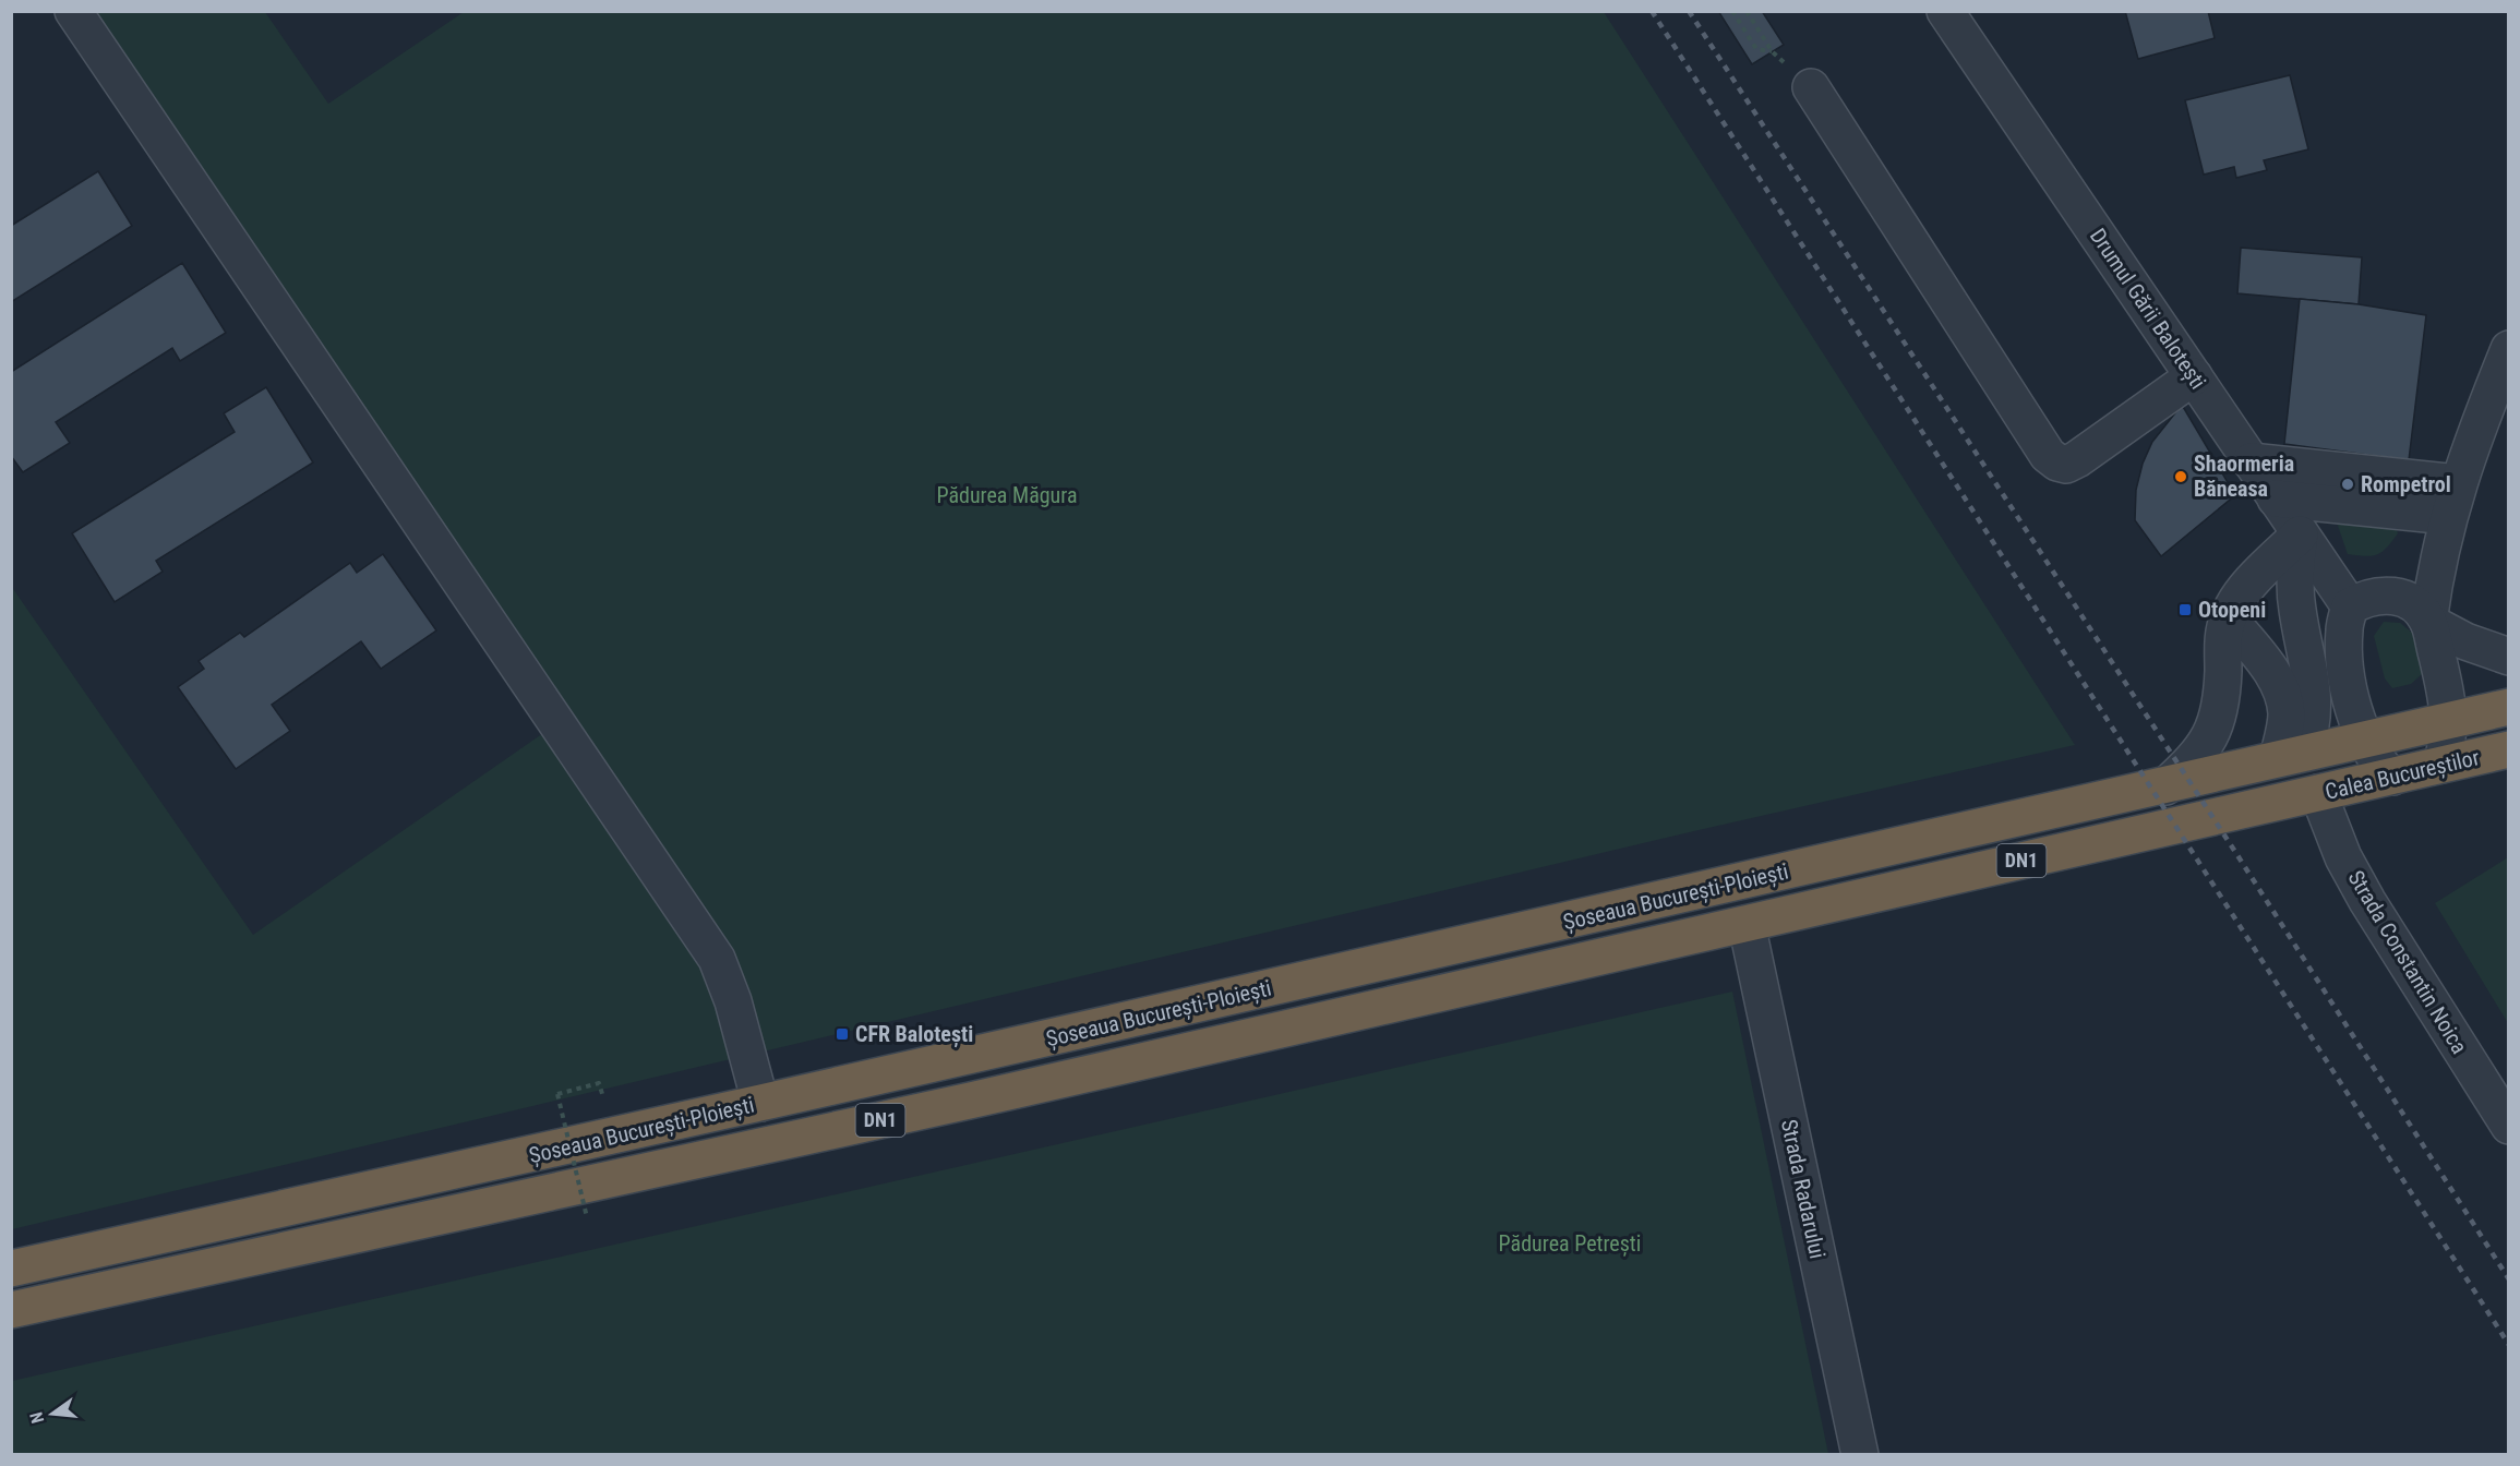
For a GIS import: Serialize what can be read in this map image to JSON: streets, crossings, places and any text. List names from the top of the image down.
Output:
{
  "streets": {
    "highway": ["Calea Bucureștilor", "DN1", "Șoseaua București-Ploiești"],
    "street": ["Drumul Gării Balotești", "Strada Constantin Noica", "Strada Radarului"]
  },
  "crossings": [
    ["Calea Bucureștilor", "Șoseaua București-Ploiești"],
    ["Calea Bucureștilor", "Strada Constantin Noica"],
    ["Șoseaua București-Ploiești", "Strada Constantin Noica"],
    ["Șoseaua București-Ploiești", "Strada Radarului"]
  ],
  "parks": ["Pădurea Măgura", "Pădurea Petrești"],
  "places": {
    "other": ["Shaormeria Băneasa", "Rompetrol"],
    "transit": ["Otopeni", "CFR Balotești"]
  },
  "north": "left"
}
